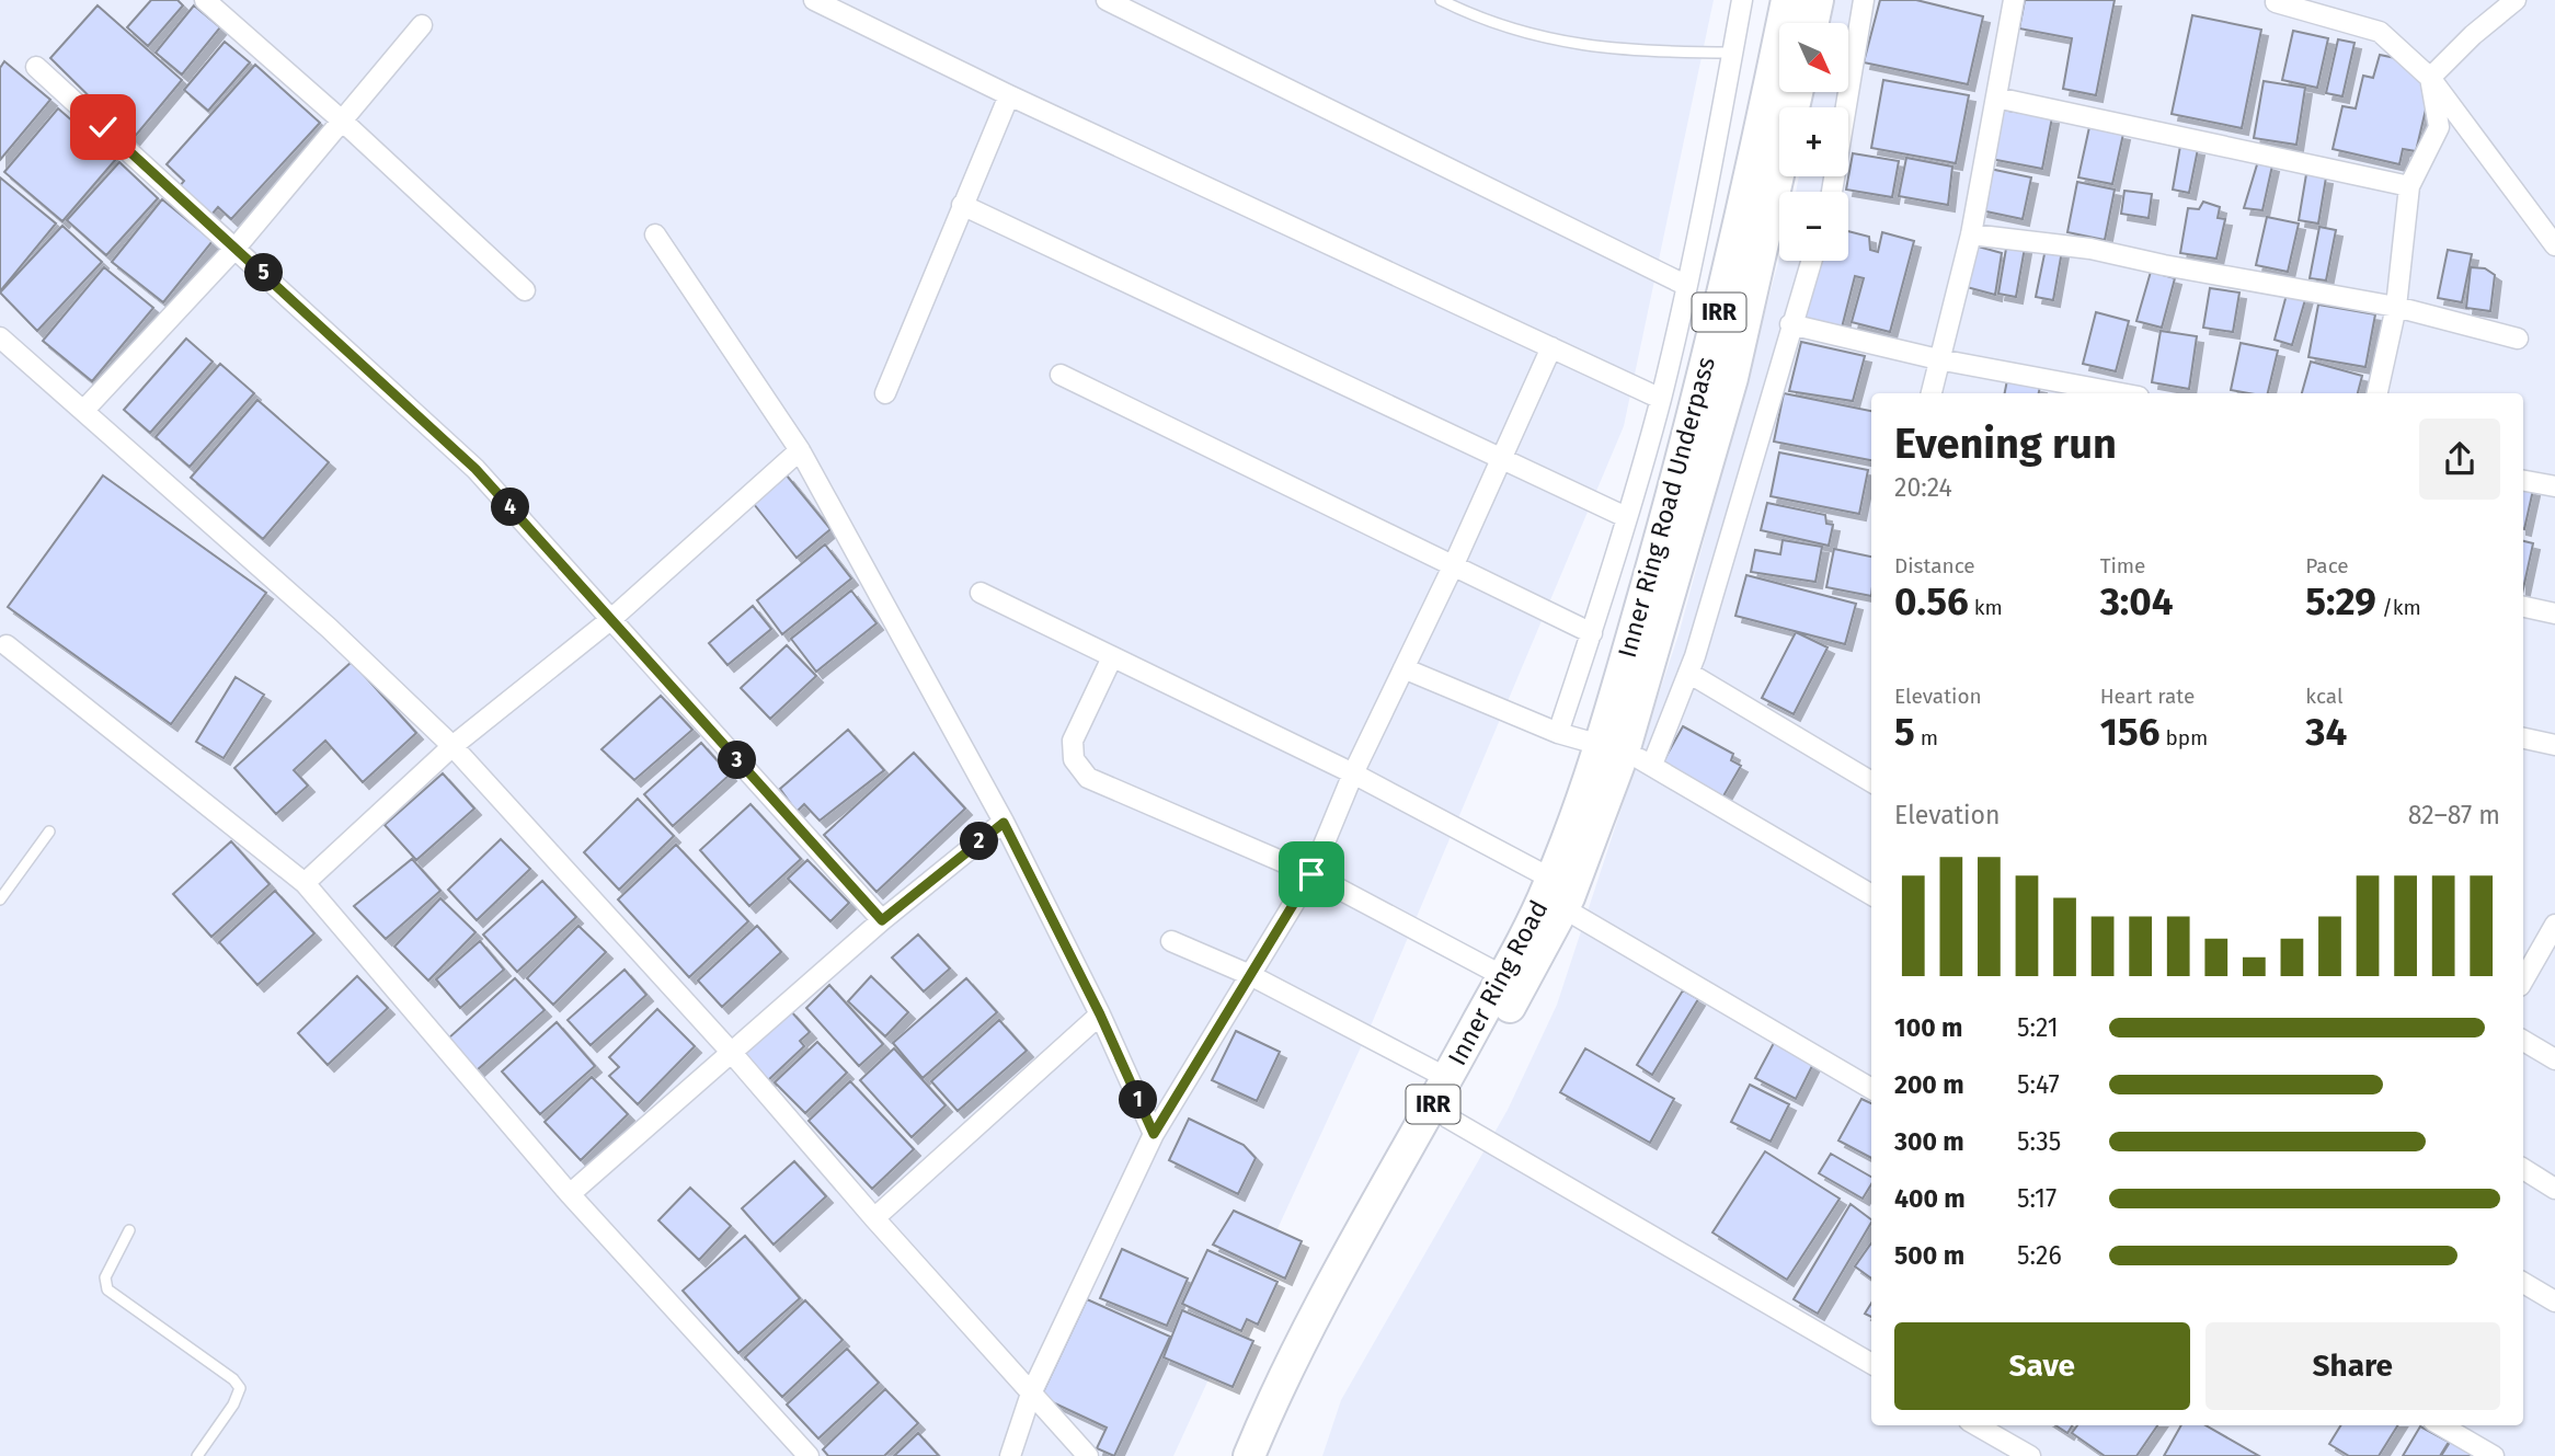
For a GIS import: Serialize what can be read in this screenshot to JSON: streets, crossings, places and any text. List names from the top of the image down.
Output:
{
  "streets": {
    "main road": ["IRR", "Inner Ring Road Underpass", "Inner Ring Road"]
  },
  "crossings": [
    ["Inner Ring Road Underpass", "Inner Ring Road"]
  ],
  "north": "bottom right",
  "page": {
    "map_buttons": ["+", "−"],
    "pins": [
      "5",
      "4",
      "3",
      "2",
      "1"
    ],
    "heading": ["Evening run", "20:24"],
    "stats": [
      ["Distance", "0.56 km"],
      ["Time", "3:04"],
      ["Pace", "5:29 /km"],
      ["Elevation", "5 m"],
      ["Heart rate", "156 bpm"],
      ["kcal", "34"]
    ],
    "chart": ["Elevation", "82–87 m"],
    "list": [
      {
        "name": "100 m",
        "note": "5:21"
      },
      {
        "name": "200 m",
        "note": "5:47"
      },
      {
        "name": "300 m",
        "note": "5:35"
      },
      {
        "name": "400 m",
        "note": "5:17"
      },
      {
        "name": "500 m",
        "note": "5:26"
      }
    ],
    "buttons": ["Save", "Share"]
  }
}
